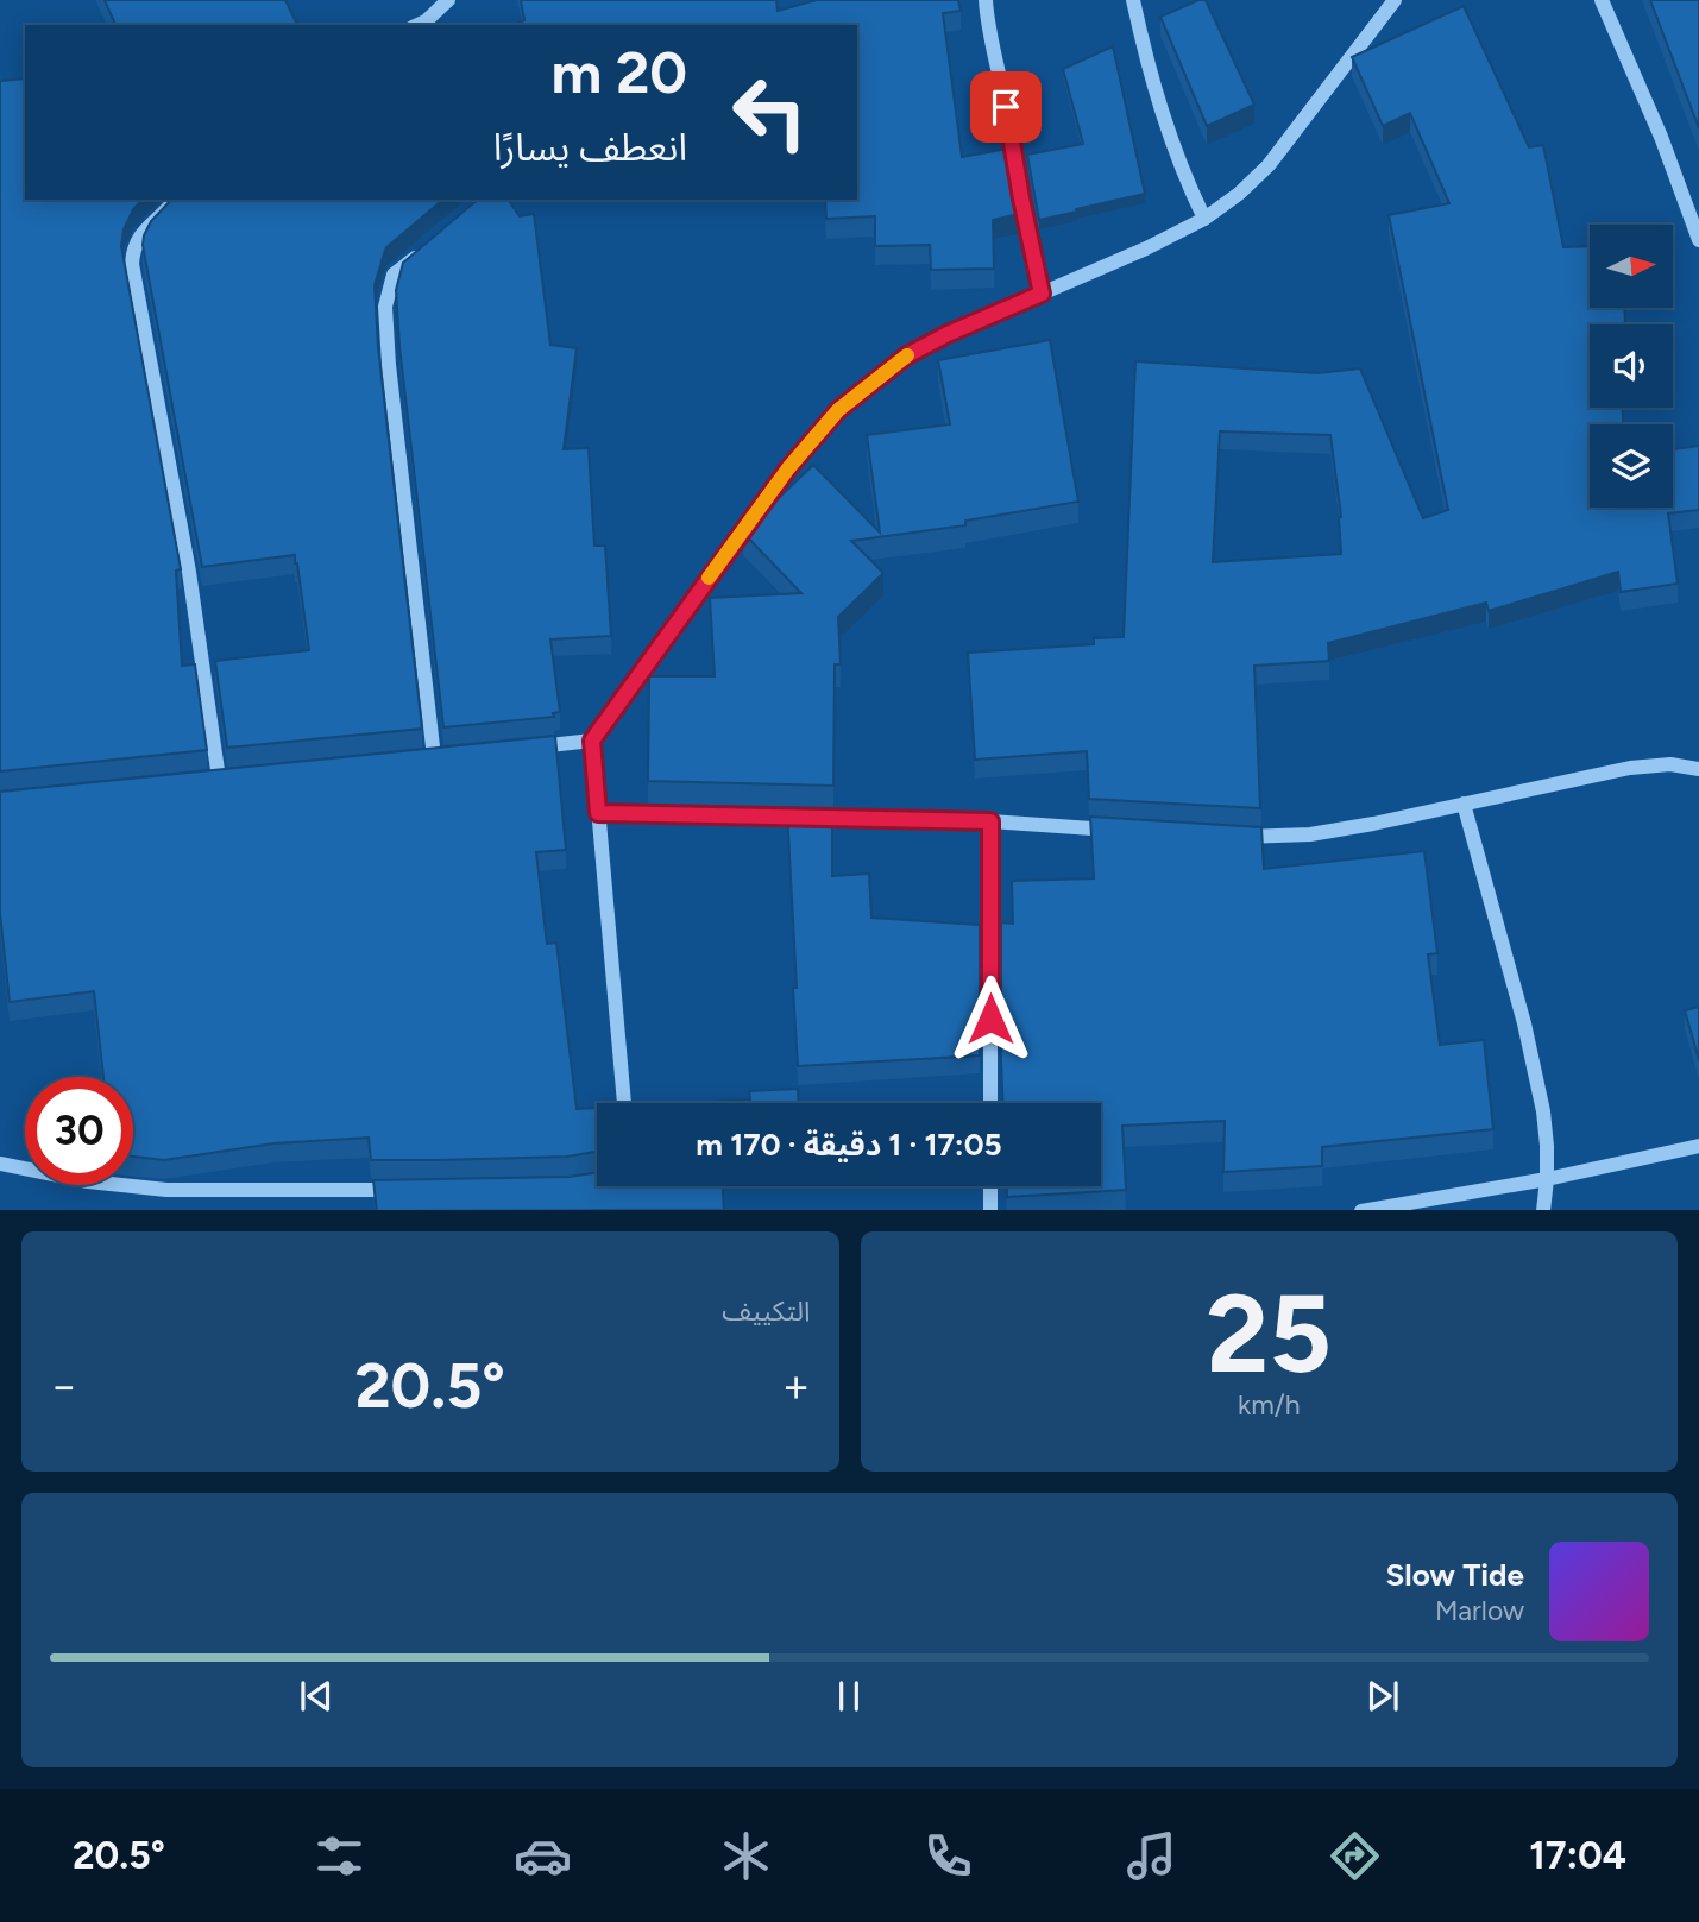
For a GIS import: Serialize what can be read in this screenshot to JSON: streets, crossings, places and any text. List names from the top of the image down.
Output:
{
  "north": "right",
  "page": {
    "turn": ["20 m", "انعطف يسارًا"],
    "limit": "30",
    "trip": "17:05 · 1 دقيقة · 170 m",
    "tile": [
      ["25", "km/h"],
      "التكييف"
    ],
    "heat": ["−", "20.5°", "+"],
    "song": ["Slow Tide", "Marlow"],
    "tabs": ["17:04", "20.5°"]
  }
}
